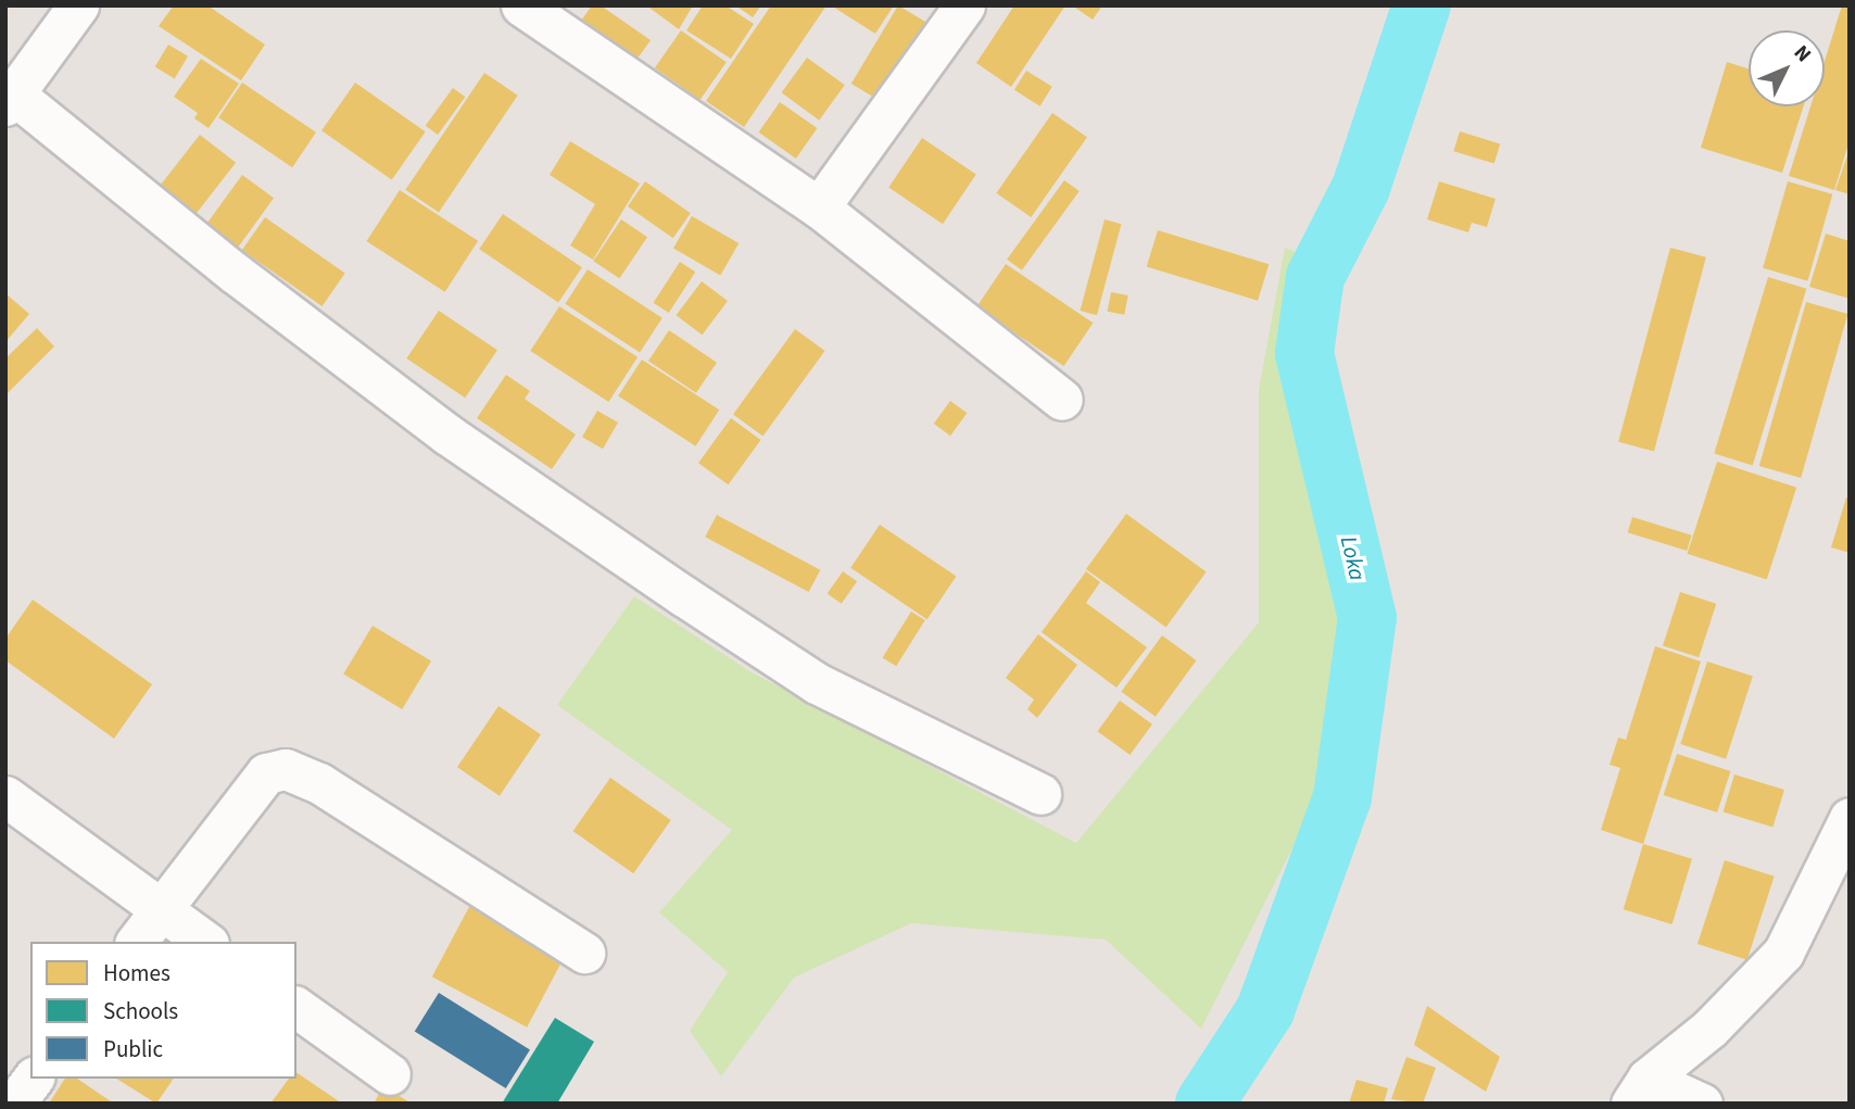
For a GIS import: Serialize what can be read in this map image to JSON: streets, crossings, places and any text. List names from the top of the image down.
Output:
{
  "water": ["Loka"],
  "legend": ["Homes", "Schools", "Public"],
  "north": "top right"
}
